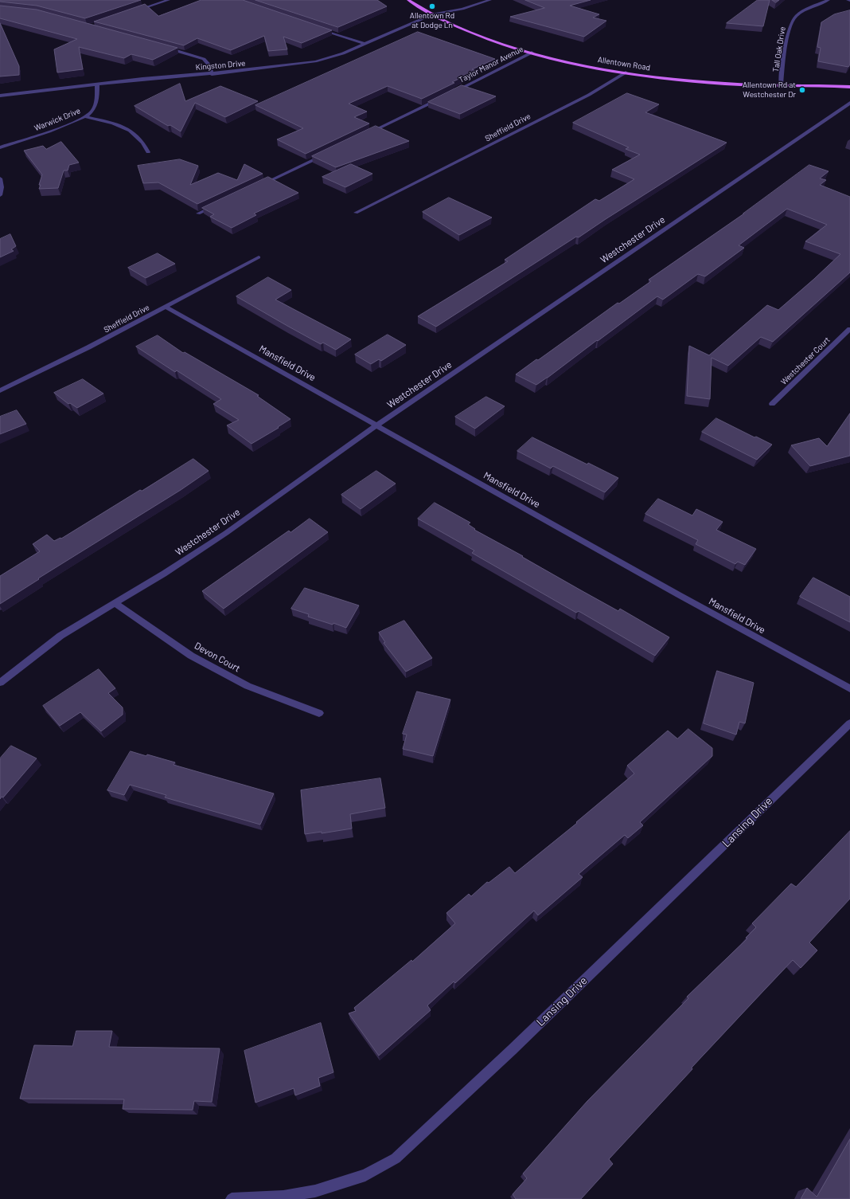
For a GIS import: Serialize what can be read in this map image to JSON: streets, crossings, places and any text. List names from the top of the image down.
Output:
{
  "streets": {
    "main road": ["Allentown Road"],
    "street": [
      "Tall Oak Drive",
      "Taylor Manor Avenue",
      "Kingston Drive",
      "Warwick Drive",
      "Sheffield Drive",
      "Westchester Drive",
      "Westchester Court",
      "Mansfield Drive",
      "Devon Court",
      "Lansing Drive"
    ]
  },
  "crossings": [
    ["Tall Oak Drive", "Allentown Road"],
    ["Allentown Road", "Taylor Manor Avenue"],
    ["Allentown Road", "Kingston Drive"],
    ["Allentown Road", "Sheffield Drive"],
    ["Kingston Drive", "Warwick Drive"],
    ["Sheffield Drive", "Mansfield Drive"],
    ["Westchester Drive", "Mansfield Drive"],
    ["Westchester Drive", "Devon Court"]
  ],
  "places": ["Allentown Rd at Dodge Ln", "Allentown Rd at Westchester Dr"]
}
